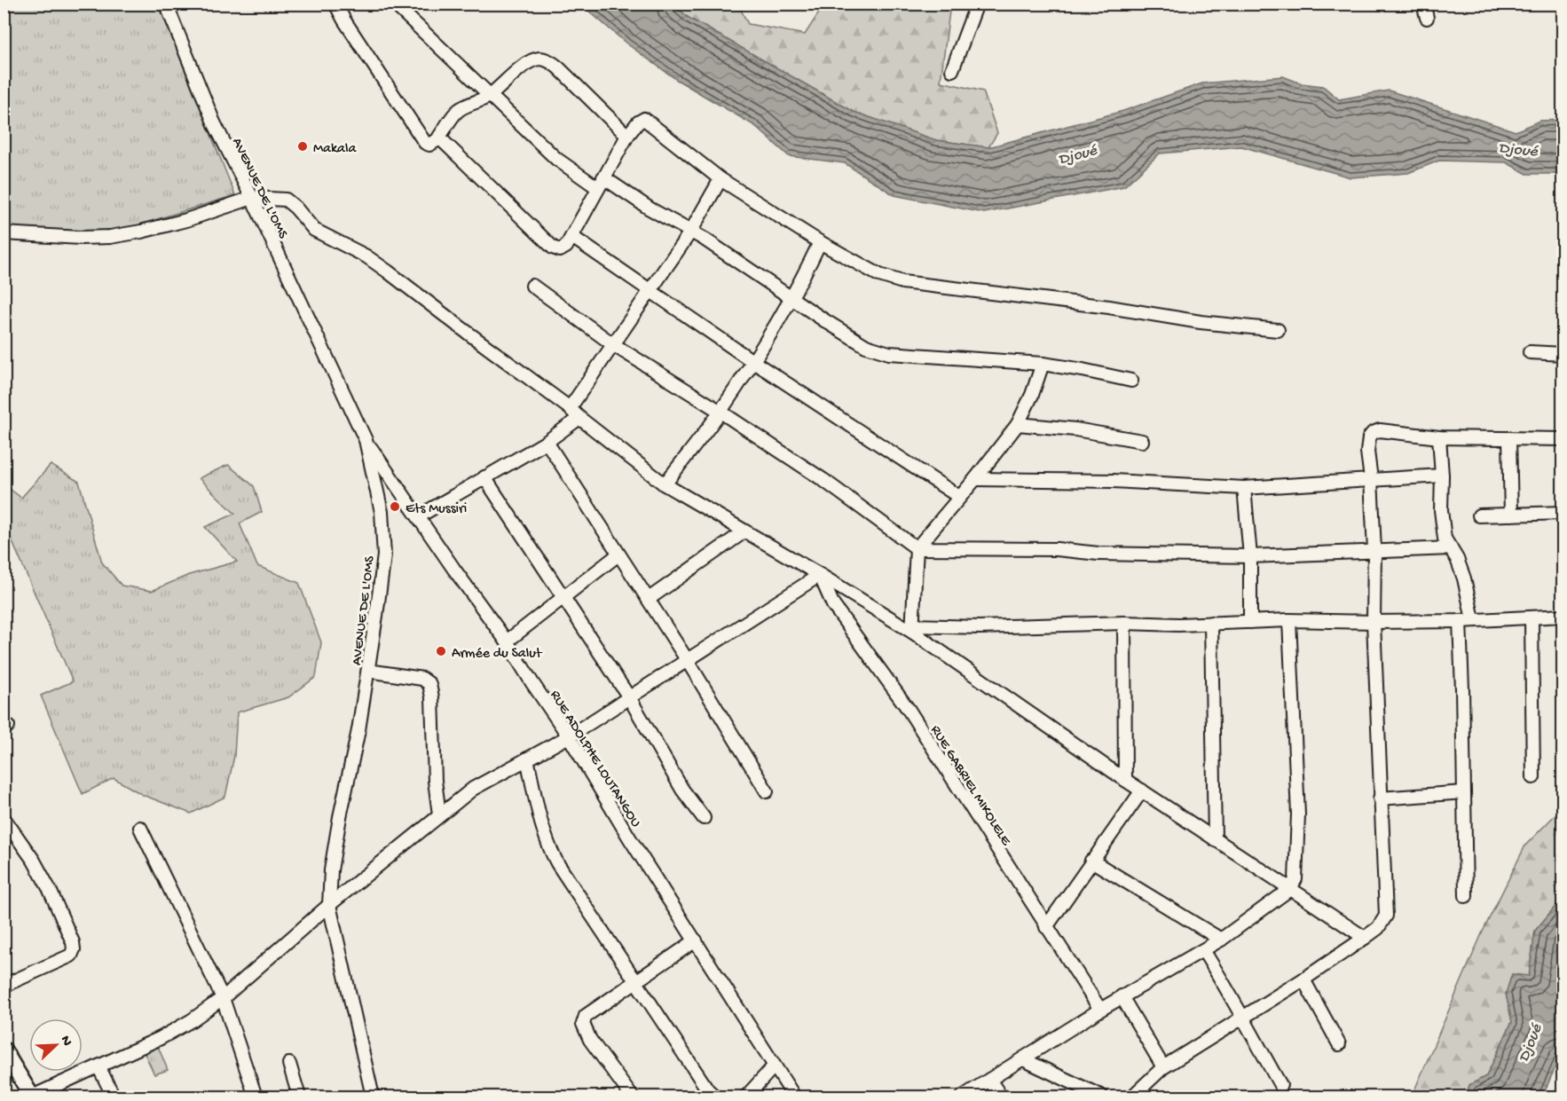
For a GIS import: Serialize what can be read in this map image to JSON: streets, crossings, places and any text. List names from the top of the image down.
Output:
{
  "streets": {
    "street": ["AVENUE DE L'OMS", "RUE ADOLPHE LOUTANGOU", "RUE GABRIEL MIKOLELE"]
  },
  "crossings": [
    ["AVENUE DE L'OMS", "RUE ADOLPHE LOUTANGOU"]
  ],
  "water": ["Djoué"],
  "places": ["Makala", "Ets Mussiri", "Armée du Salut"],
  "north": "top right"
}
